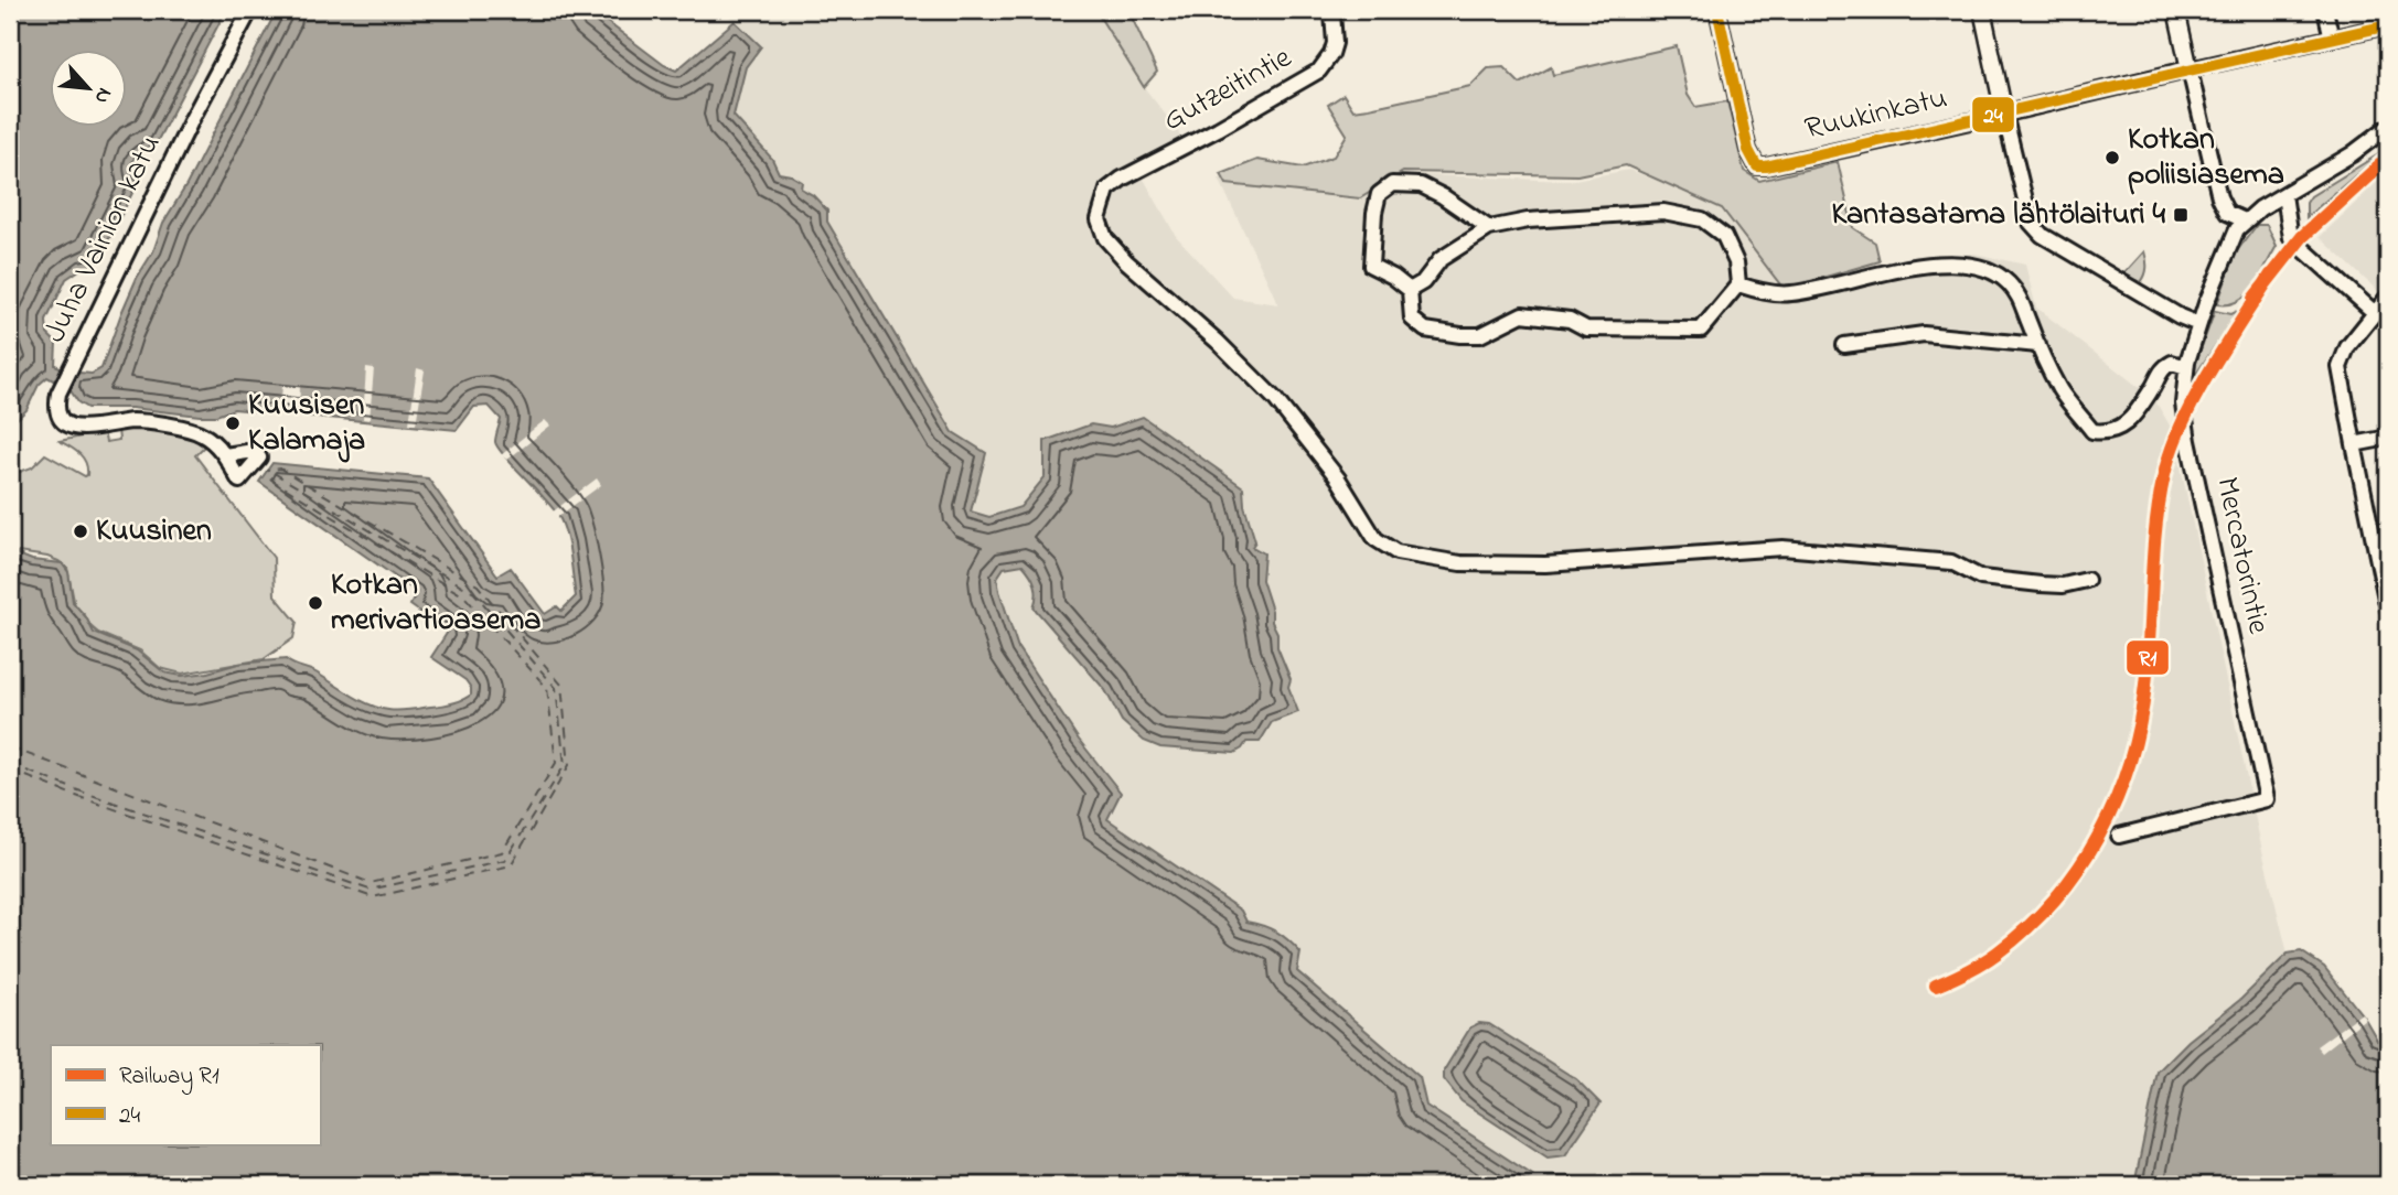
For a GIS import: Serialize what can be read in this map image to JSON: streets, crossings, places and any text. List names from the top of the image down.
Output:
{
  "streets": {
    "main road": ["Ruukinkatu"],
    "street": ["Gutzeitintie", "Juha Vainion katu", "Mercatorintie"]
  },
  "places": {
    "other": [
      "Kotkan poliisiasema",
      "Kuusisen Kalamaja",
      "Kuusinen",
      "Kotkan merivartioasema"
    ],
    "transit": ["Kantasatama lähtölaituri 4"]
  },
  "lines": ["transit line 24", "rail line R1"],
  "legend": ["Railway R1", "24"],
  "north": "bottom right"
}
